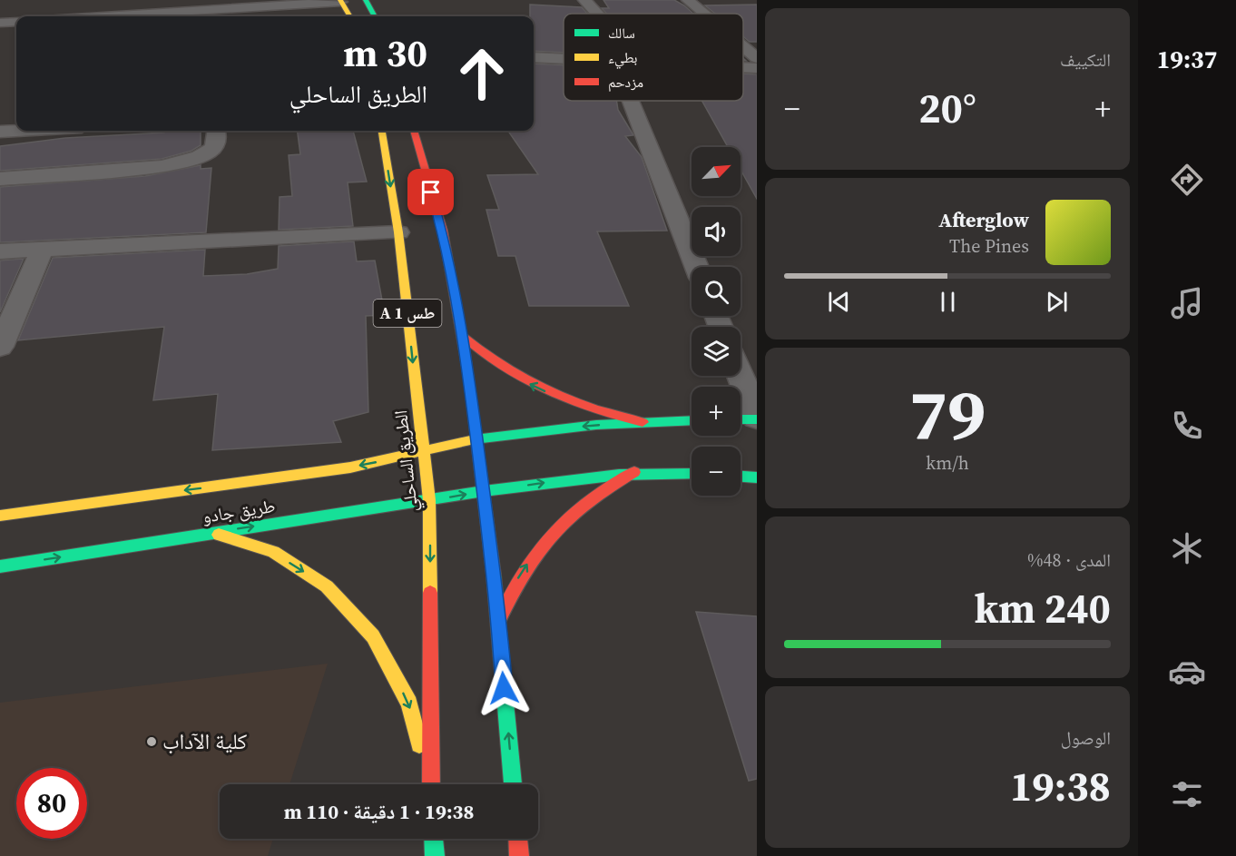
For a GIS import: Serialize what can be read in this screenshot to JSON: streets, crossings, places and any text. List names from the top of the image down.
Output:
{
  "streets": {
    "main road": ["A 1 طس", "الطريق الساحلي", "طريق جادو"]
  },
  "crossings": [
    ["A 1 طس", "طريق جادو"],
    ["الطريق الساحلي", "طريق جادو"]
  ],
  "places": ["كلية الآداب"],
  "legend": ["سالك", "بطيء", "مزدحم"],
  "north": "top right",
  "page": {
    "tabs": "19:37",
    "tile": [
      "التكييف",
      ["79", "km/h"],
      ["المدى · 48%", "240 km"],
      ["الوصول", "19:38"]
    ],
    "turn": ["30 m", "الطريق الساحلي"],
    "heat": ["−", "20°", "+"],
    "map_buttons": ["+", "−"],
    "song": ["Afterglow", "The Pines"],
    "limit": "80",
    "trip": "19:38 · 1 دقيقة · 110 m"
  }
}
